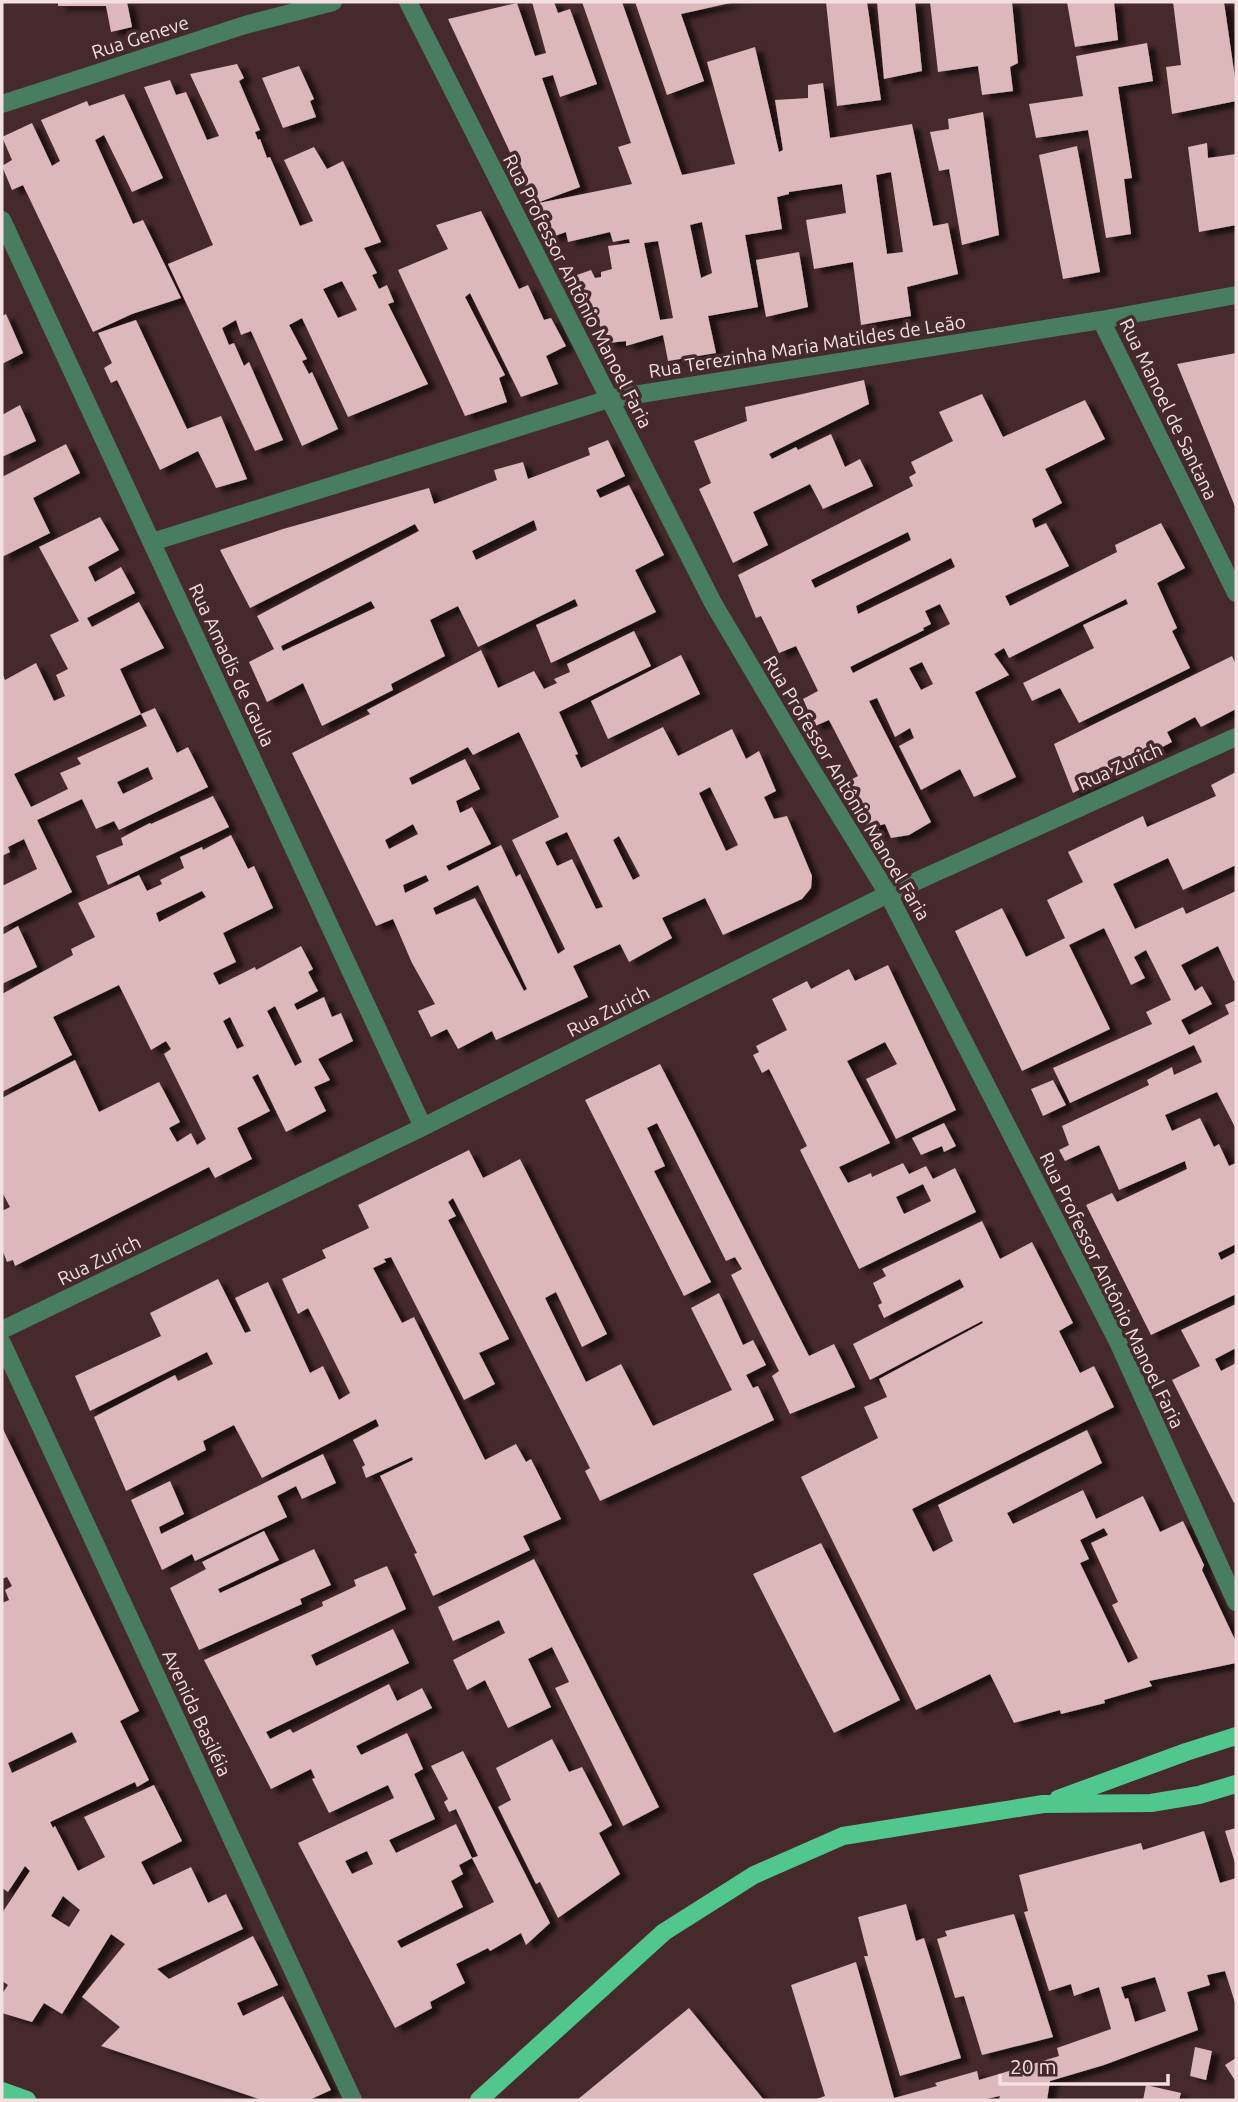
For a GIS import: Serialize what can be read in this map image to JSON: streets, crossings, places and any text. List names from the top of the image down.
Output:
{
  "streets": {
    "street": [
      "Rua Geneve",
      "Rua Professor Antônio Manoel Faria",
      "Rua Terezinha Maria Matildes de Leão",
      "Rua Manoel de Santana",
      "Rua Amadis de Gaula",
      "Rua Zurich",
      "Avenida Basiléia"
    ]
  },
  "crossings": [
    ["Rua Professor Antônio Manoel Faria", "Rua Terezinha Maria Matildes de Leão"],
    ["Rua Professor Antônio Manoel Faria", "Rua Zurich"],
    ["Rua Terezinha Maria Matildes de Leão", "Rua Manoel de Santana"],
    ["Rua Terezinha Maria Matildes de Leão", "Rua Amadis de Gaula"],
    ["Rua Amadis de Gaula", "Rua Zurich"]
  ],
  "scale_bar": "20 m"
}
